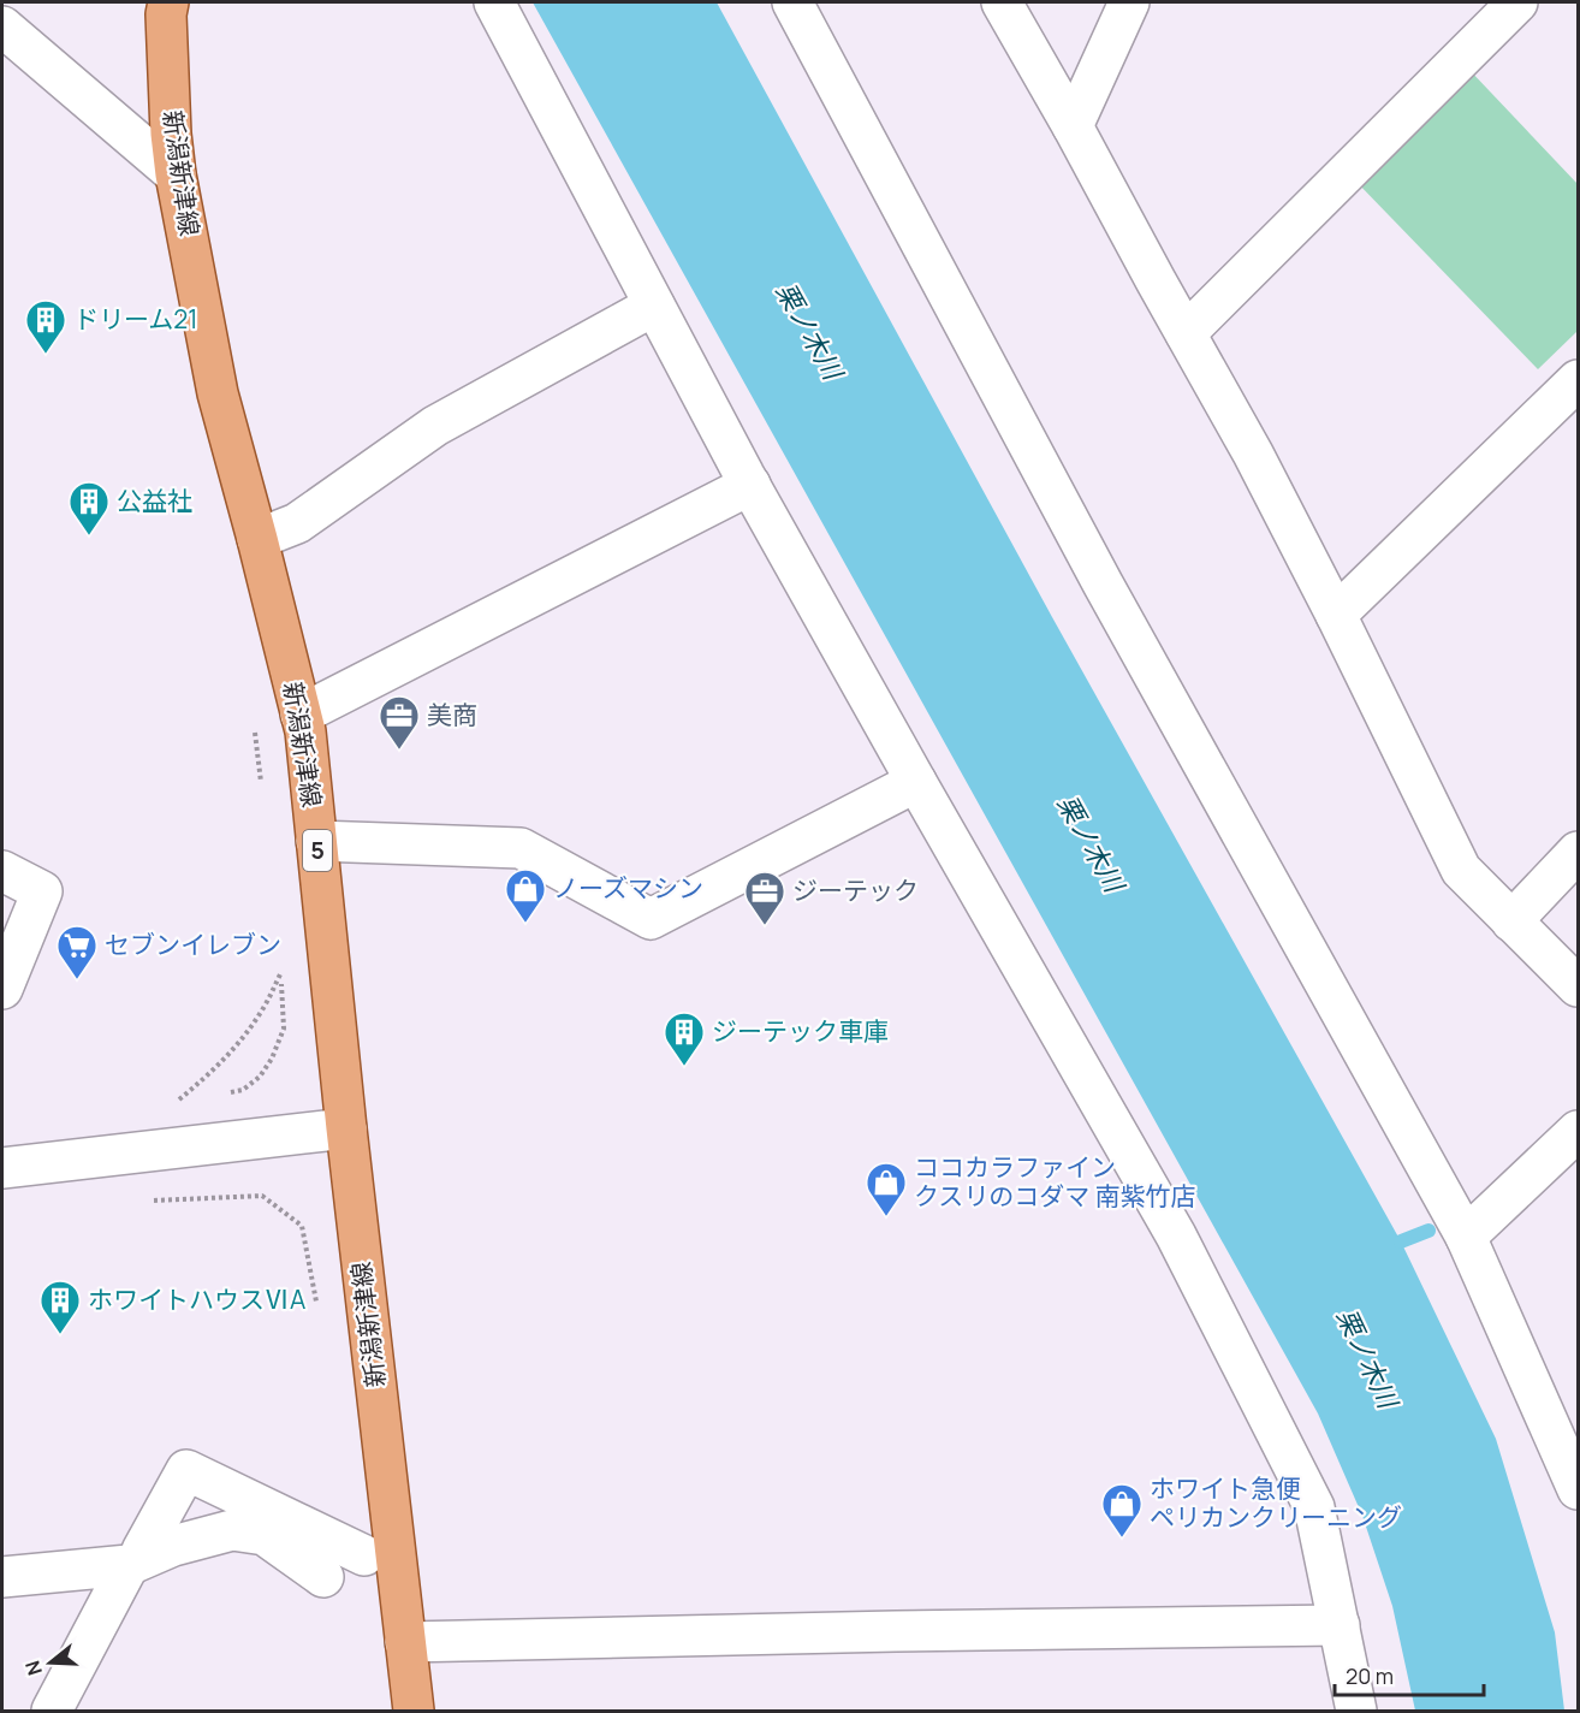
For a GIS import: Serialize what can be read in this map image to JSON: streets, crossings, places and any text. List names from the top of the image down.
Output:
{
  "streets": {
    "main road": ["新潟新津線", "5"]
  },
  "water": ["栗ノ木川"],
  "places": {
    "building": [
      "ドリーム21",
      "公益社",
      "ジーテック車庫",
      "ホワイトハウスⅥA"
    ],
    "office": ["美商", "ジーテック"],
    "shop": ["ノーズマシン", "ココカラファイン クスリのコダマ 南紫竹店", "ホワイト急便 ペリカンクリーニング"],
    "supermarket": ["セブンイレブン"]
  },
  "scale_bar": "20 m",
  "north": "left"
}
